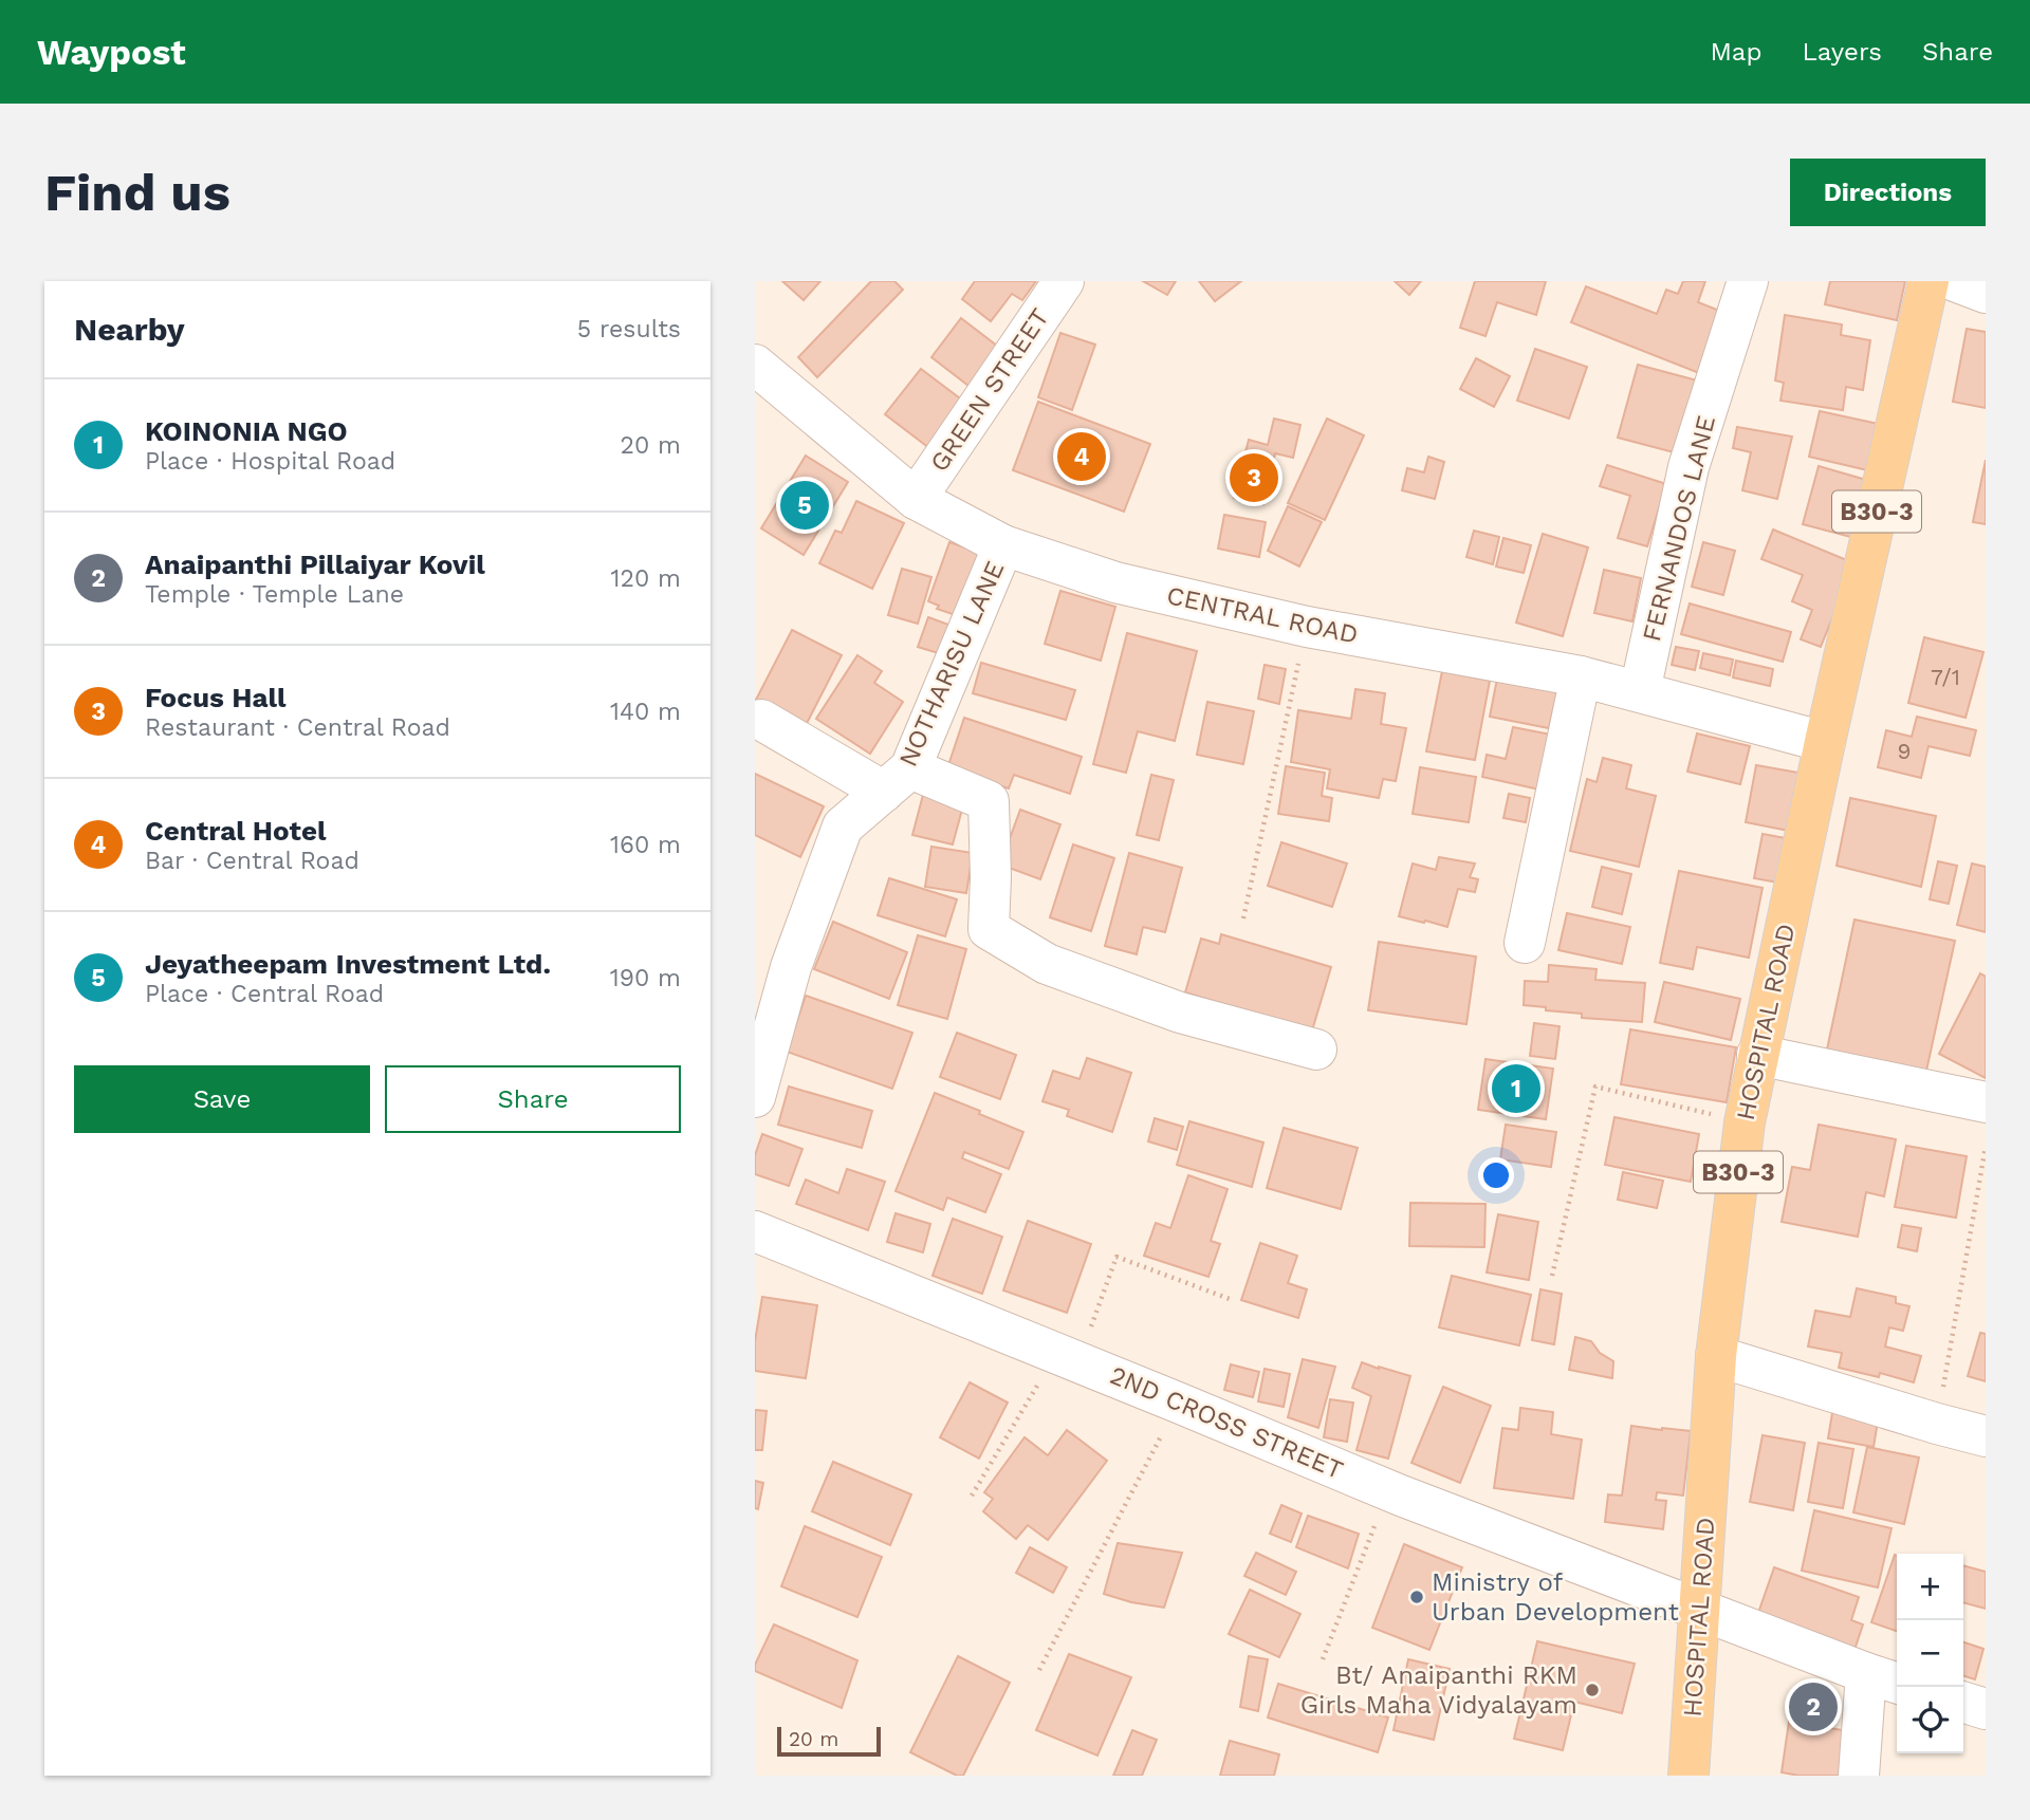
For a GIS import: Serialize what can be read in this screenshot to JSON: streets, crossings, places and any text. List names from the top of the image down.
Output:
{
  "streets": {
    "main road": ["B30-3", "HOSPITAL ROAD"],
    "street": [
      "GREEN STREET",
      "FERNANDOS LANE",
      "CENTRAL ROAD",
      "NOTHARISU LANE",
      "2ND CROSS STREET"
    ]
  },
  "crossings": [
    ["GREEN STREET", "CENTRAL ROAD"],
    ["FERNANDOS LANE", "CENTRAL ROAD"],
    ["CENTRAL ROAD", "NOTHARISU LANE"],
    ["CENTRAL ROAD", "HOSPITAL ROAD"],
    ["HOSPITAL ROAD", "2ND CROSS STREET"]
  ],
  "places": ["Ministry of Urban Development", "Bt/ Anaipanthi RKM Girls Maha Vidyalayam"],
  "house_numbers": ["7/1", "9"],
  "scale_bar": "20 m",
  "page": {
    "header": "Waypost",
    "nav": ["Map", "Layers", "Share"],
    "buttons": [
      "Directions",
      ["Save", "Share"]
    ],
    "title": "Find us",
    "heading": ["Nearby", "5 results"],
    "list": [
      {
        "mark": "1",
        "name": "KOINONIA NGO",
        "note": "Place · Hospital Road",
        "value": "20 m"
      },
      {
        "mark": "2",
        "name": "Anaipanthi Pillaiyar Kovil",
        "note": "Temple · Temple Lane",
        "value": "120 m"
      },
      {
        "mark": "3",
        "name": "Focus Hall",
        "note": "Restaurant · Central Road",
        "value": "140 m"
      },
      {
        "mark": "4",
        "name": "Central Hotel",
        "note": "Bar · Central Road",
        "value": "160 m"
      },
      {
        "mark": "5",
        "name": "Jeyatheepam Investment Ltd.",
        "note": "Place · Central Road",
        "value": "190 m"
      }
    ],
    "pins": [
      "4",
      "3",
      "5",
      "1",
      "2"
    ],
    "map_buttons": ["+", "−"],
    "scale": "20 m"
  }
}
